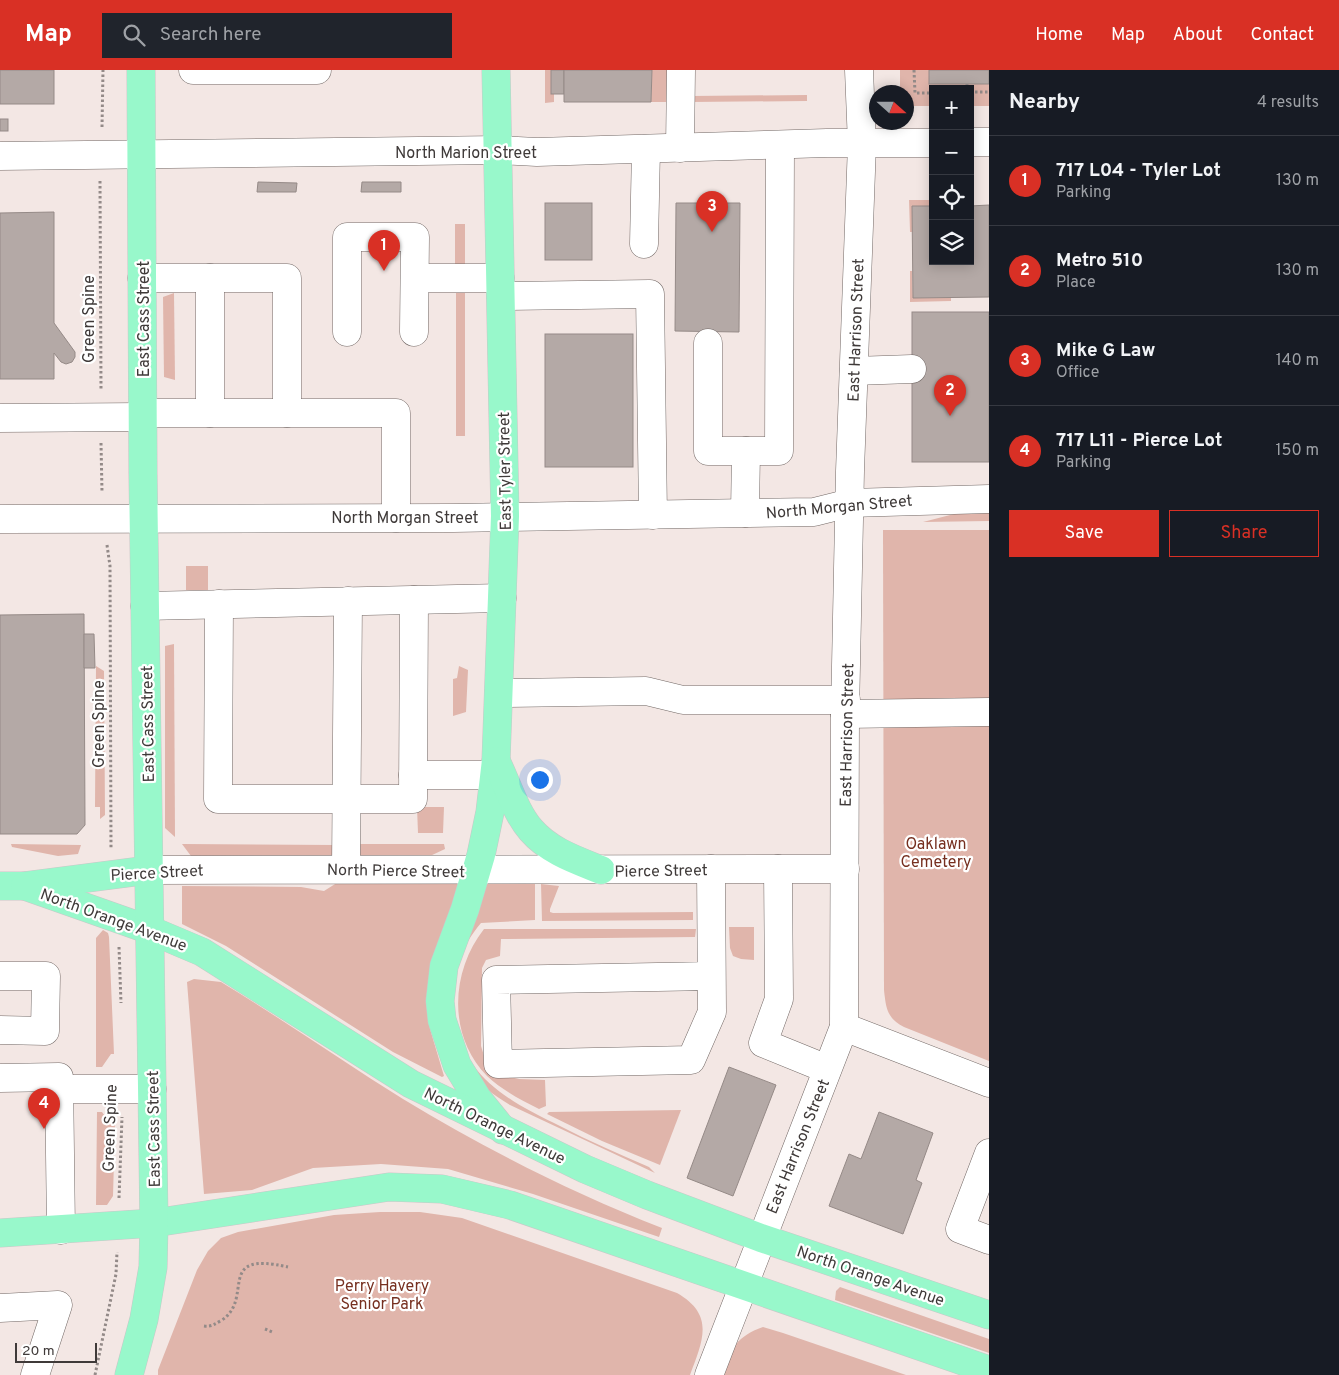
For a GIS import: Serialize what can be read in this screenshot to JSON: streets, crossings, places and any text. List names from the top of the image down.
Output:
{
  "streets": {
    "main road": [
      "East Cass Street",
      "East Tyler Street",
      "Pierce Street",
      "North Orange Avenue"
    ],
    "street": [
      "North Marion Street",
      "East Harrison Street",
      "North Morgan Street",
      "North Pierce Street"
    ],
    "path": ["Green Spine"]
  },
  "crossings": [
    ["North Marion Street", "Green Spine"],
    ["North Marion Street", "East Cass Street"],
    ["North Marion Street", "East Harrison Street"],
    ["North Marion Street", "East Tyler Street"],
    ["Green Spine", "North Morgan Street"],
    ["Green Spine", "Pierce Street"],
    ["East Cass Street", "North Morgan Street"],
    ["East Cass Street", "Pierce Street"],
    ["East Cass Street", "North Orange Avenue"],
    ["East Harrison Street", "North Morgan Street"],
    ["East Harrison Street", "Pierce Street"],
    ["East Harrison Street", "North Orange Avenue"],
    ["East Tyler Street", "North Morgan Street"],
    ["East Tyler Street", "North Pierce Street"],
    ["East Tyler Street", "Pierce Street"],
    ["East Tyler Street", "North Orange Avenue"],
    ["North Pierce Street", "Pierce Street"],
    ["Pierce Street", "North Orange Avenue"]
  ],
  "parks": ["Oaklawn Cemetery", "Perry Havery Senior Park"],
  "scale_bar": "20 m",
  "north": "right",
  "page": {
    "header": "Map",
    "search": "Search here",
    "nav": [
      "Home",
      "Map",
      "About",
      "Contact"
    ],
    "heading": ["Nearby", "4 results"],
    "map_buttons": ["+", "−"],
    "list": [
      {
        "mark": "1",
        "name": "717 L04 - Tyler Lot",
        "note": "Parking",
        "value": "130 m"
      },
      {
        "mark": "2",
        "name": "Metro 510",
        "note": "Place",
        "value": "130 m"
      },
      {
        "mark": "3",
        "name": "Mike G Law",
        "note": "Office",
        "value": "140 m"
      },
      {
        "mark": "4",
        "name": "717 L11 - Pierce Lot",
        "note": "Parking",
        "value": "150 m"
      }
    ],
    "pins": [
      "3",
      "1",
      "2",
      "4"
    ],
    "buttons": ["Save", "Share"],
    "scale": "20 m"
  }
}
